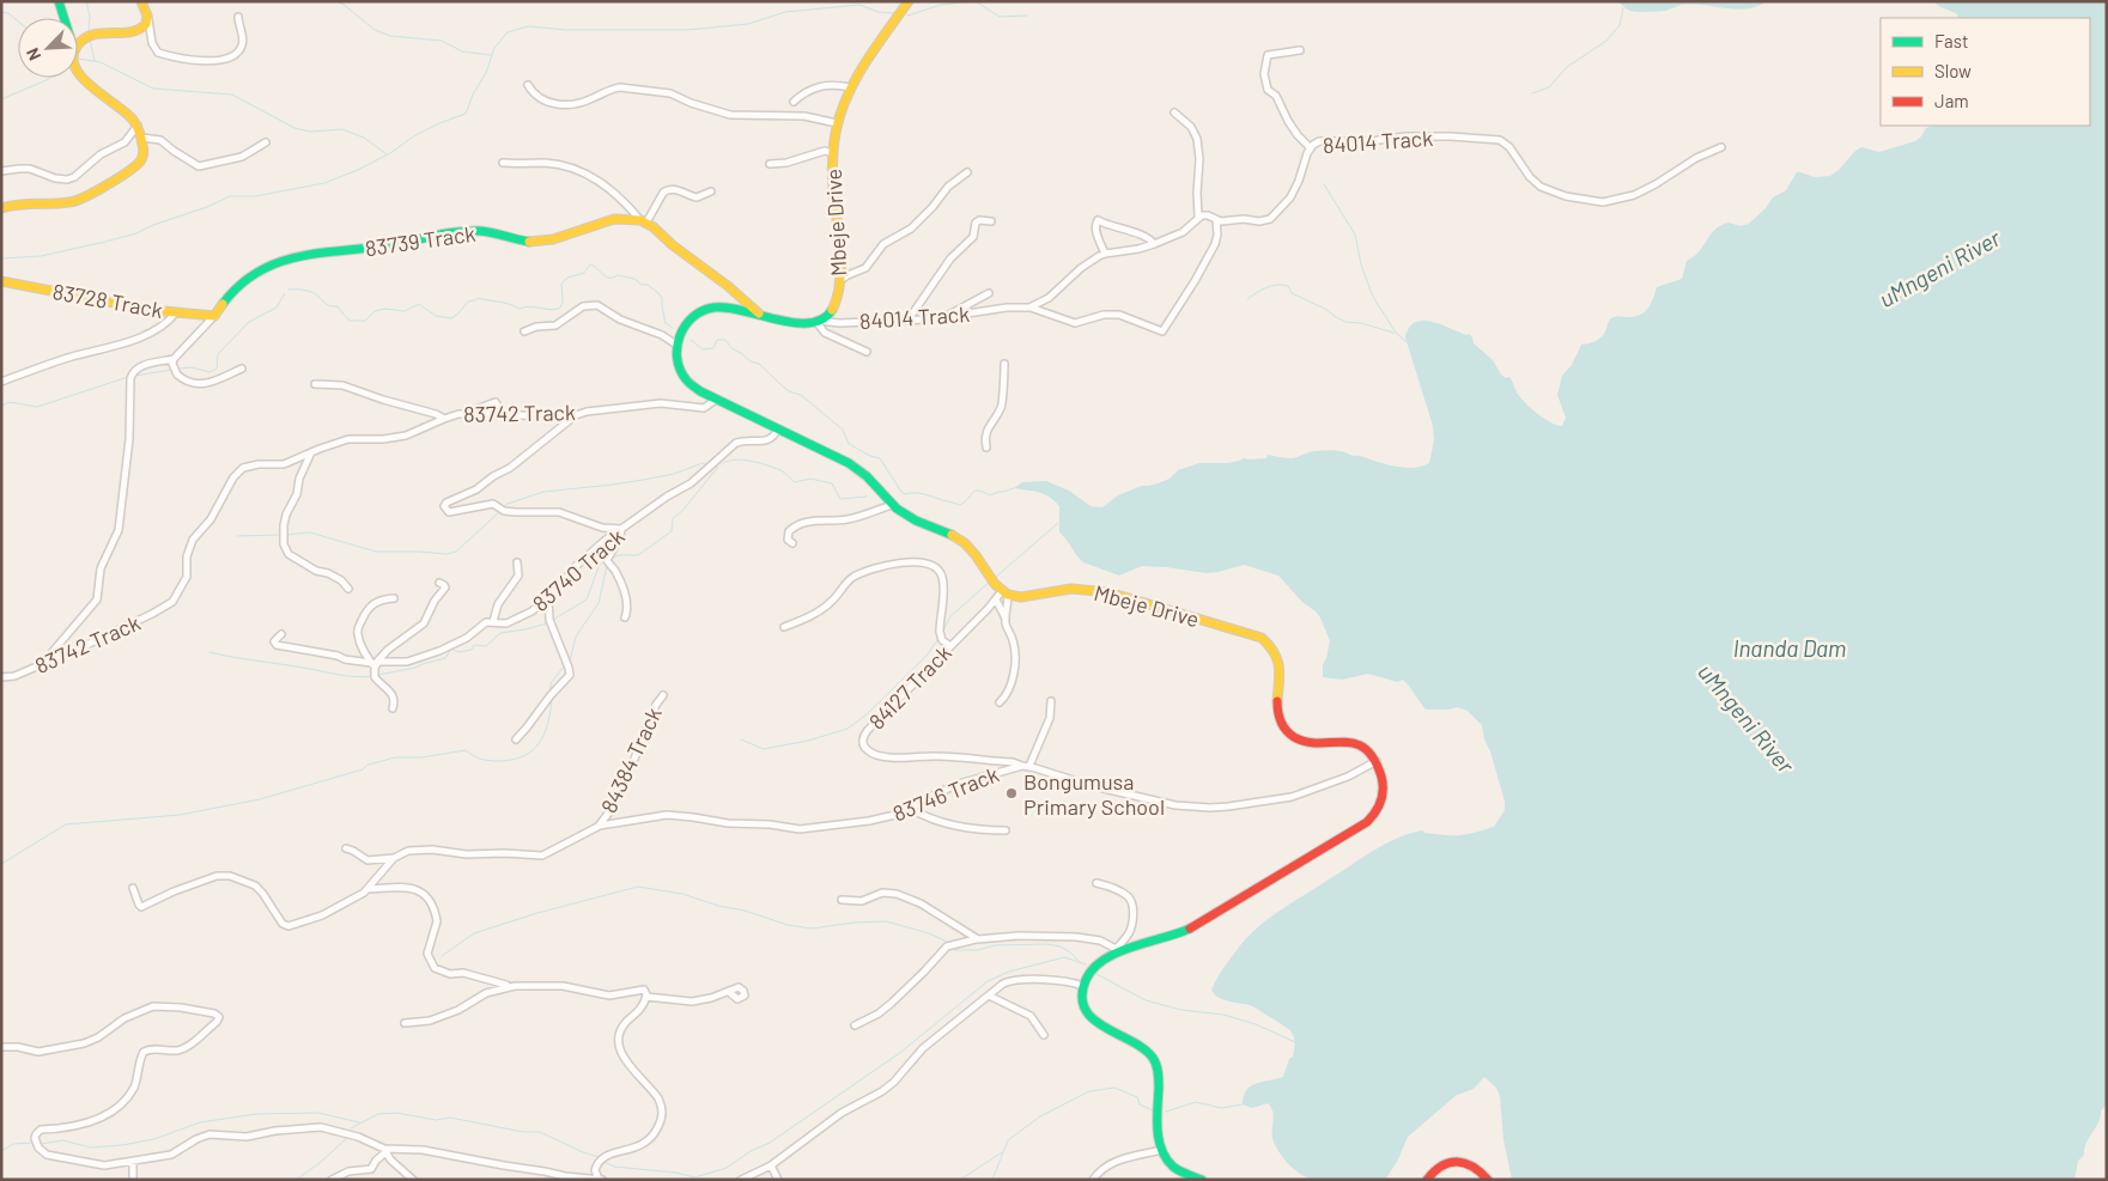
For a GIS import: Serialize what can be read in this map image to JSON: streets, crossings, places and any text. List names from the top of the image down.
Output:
{
  "streets": {
    "street": [
      "84014 Track",
      "Mbeje Drive",
      "83739 Track",
      "83728 Track",
      "83742 Track",
      "83740 Track",
      "84127 Track",
      "84384 Track",
      "83746 Track"
    ]
  },
  "crossings": [
    ["84014 Track", "Mbeje Drive"],
    ["Mbeje Drive", "84127 Track"],
    ["83739 Track", "83728 Track"],
    ["84127 Track", "83746 Track"],
    ["84384 Track", "83746 Track"]
  ],
  "water": ["uMngeni River", "Inanda Dam"],
  "places": ["Bongumusa Primary School"],
  "legend": ["Fast", "Slow", "Jam"],
  "north": "bottom left"
}
